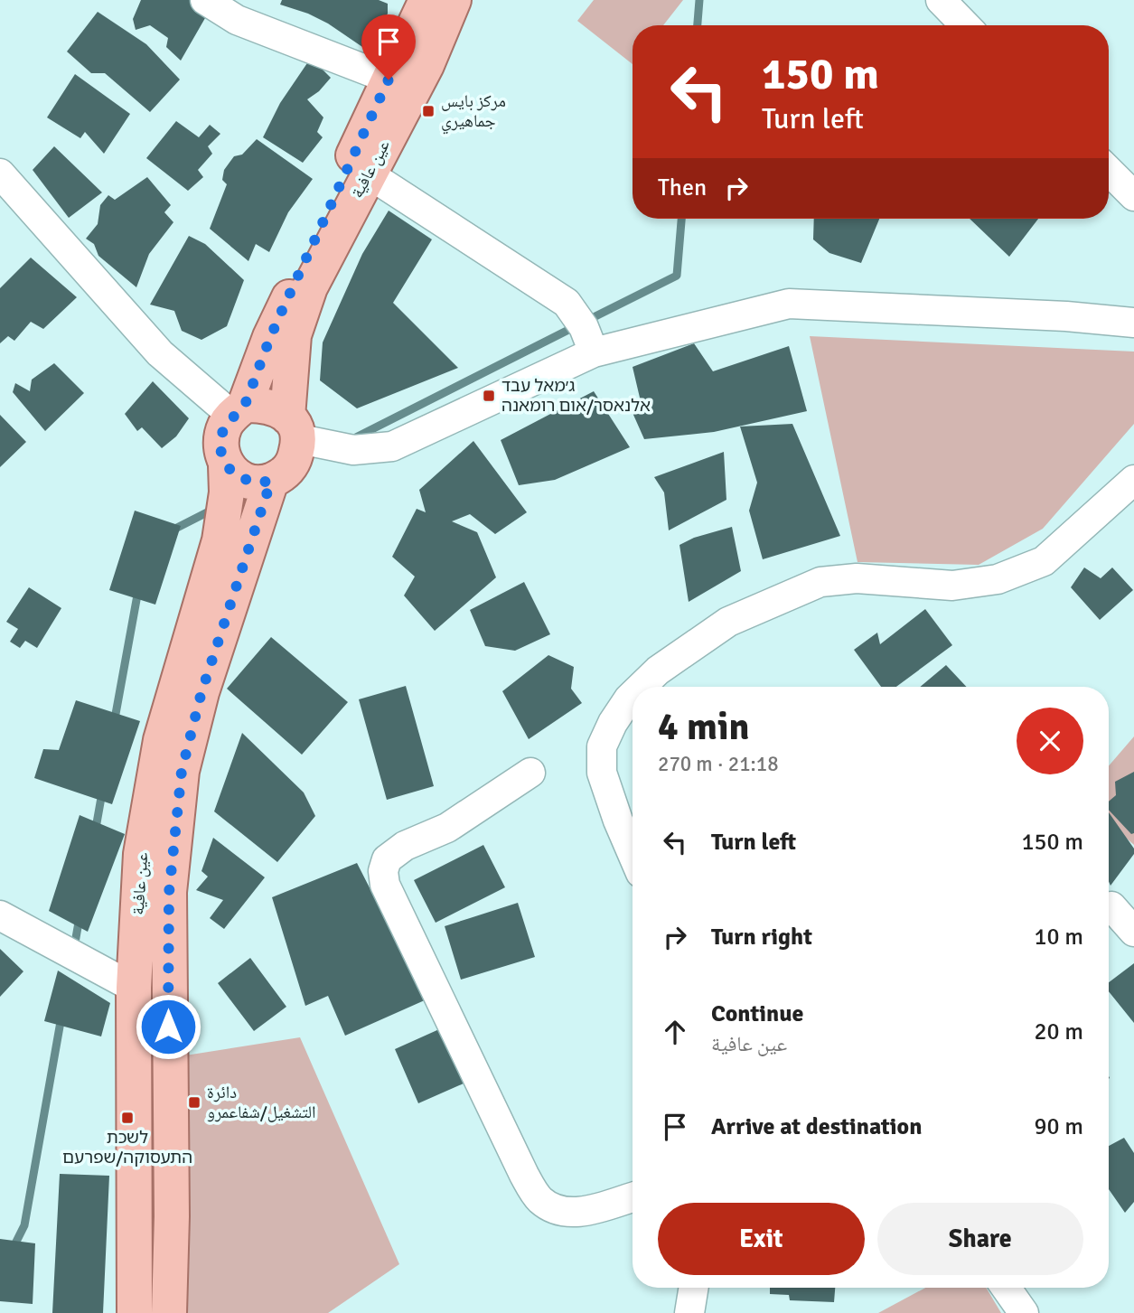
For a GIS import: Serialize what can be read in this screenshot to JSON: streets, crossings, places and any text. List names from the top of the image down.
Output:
{
  "streets": {
    "main road": ["عين عافية"]
  },
  "places": {
    "transit": [
      "مركز بايس جماهيري",
      "ג׳מאל עבד אלנאסר/אום רומאנה",
      "دائرة التشغيل/شفاعمرو",
      "לשכת התעסוקה/שפרעם"
    ]
  },
  "page": {
    "turn": ["150 m", "Turn left"],
    "then": "Then",
    "heading": ["4 min", "270 m · 21:18"],
    "list": [
      {
        "name": "Turn left",
        "value": "150 m"
      },
      {
        "name": "Turn right",
        "value": "10 m"
      },
      {
        "name": "Continue",
        "note": "عين عافية",
        "value": "20 m"
      },
      {
        "name": "Arrive at destination",
        "value": "90 m"
      }
    ],
    "buttons": ["Exit", "Share"]
  }
}
